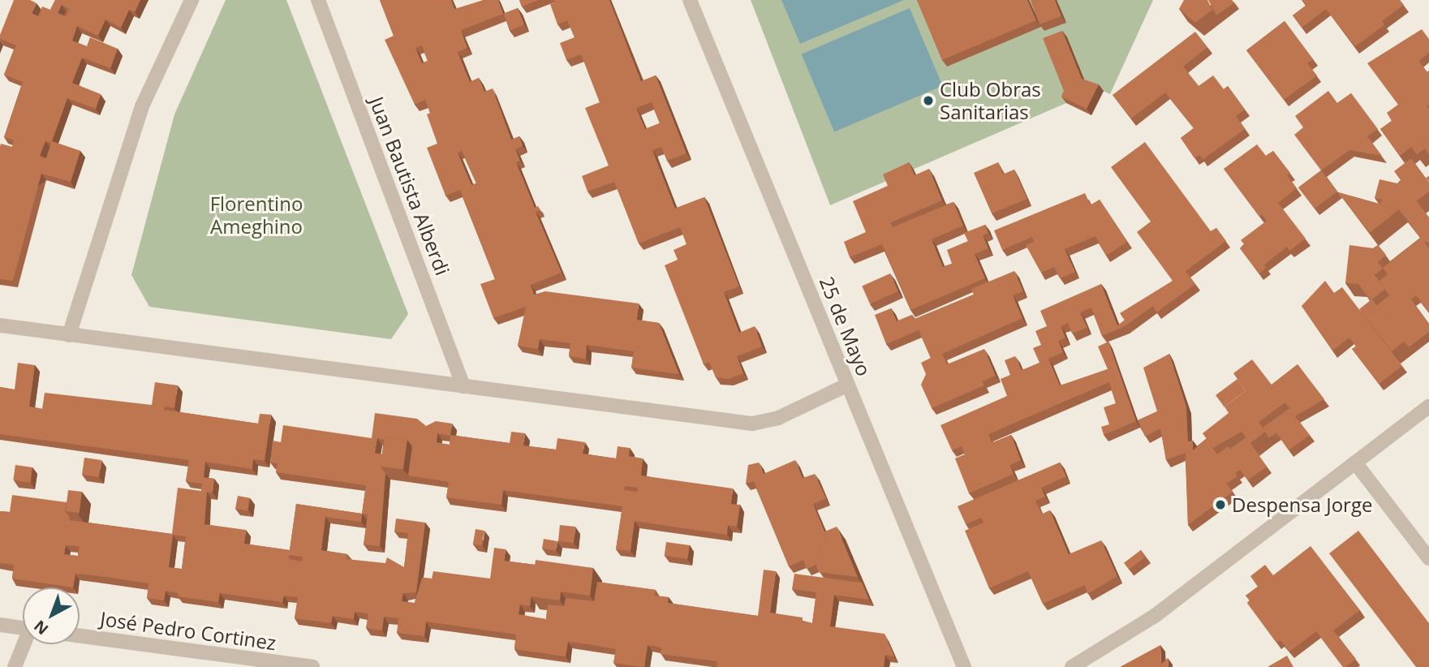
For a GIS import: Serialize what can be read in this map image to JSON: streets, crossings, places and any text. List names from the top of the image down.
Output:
{
  "streets": {
    "street": ["Juan Bautista Alberdi", "25 de Mayo", "José Pedro Cortinez"]
  },
  "parks": ["Florentino Ameghino"],
  "places": ["Club Obras Sanitarias", "Despensa Jorge"],
  "north": "bottom left"
}
